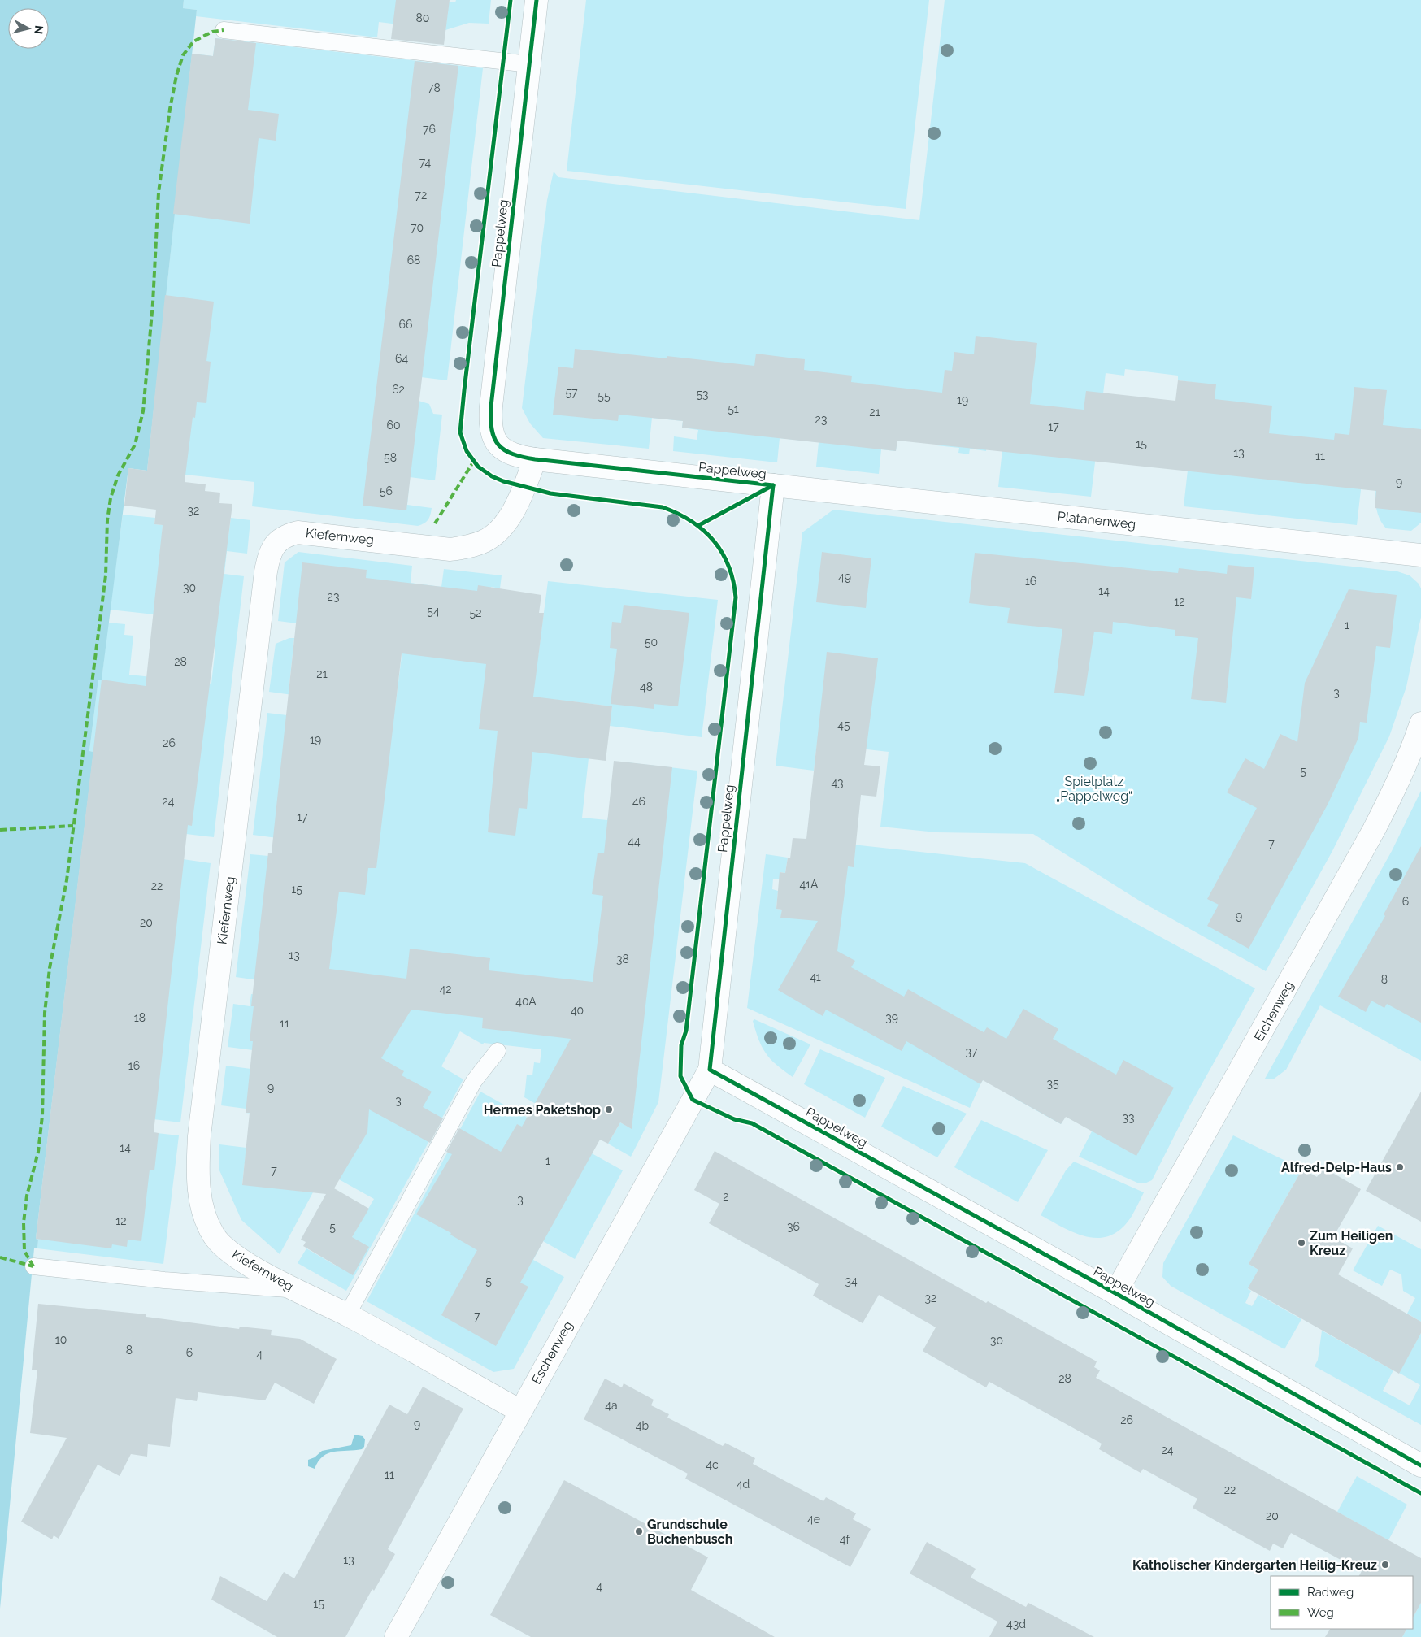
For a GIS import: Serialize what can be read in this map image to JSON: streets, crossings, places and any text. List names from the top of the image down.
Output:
{
  "streets": {
    "street": [
      "Pappelweg",
      "Platanenweg",
      "Kiefernweg",
      "Eichenweg",
      "Eschenweg"
    ]
  },
  "crossings": [
    ["Pappelweg", "Platanenweg"],
    ["Pappelweg", "Kiefernweg"],
    ["Pappelweg", "Eichenweg"],
    ["Pappelweg", "Eschenweg"],
    ["Kiefernweg", "Eschenweg"]
  ],
  "parks": ["Spielplatz „Pappelweg“"],
  "places": [
    "Hermes Paketshop",
    "Alfred-Delp-Haus",
    "Zum Heiligen Kreuz",
    "Grundschule Buchenbusch",
    "Katholischer Kindergarten Heilig-Kreuz"
  ],
  "house_numbers": [
    "80",
    "78",
    "76",
    "74",
    "72",
    "70",
    "68",
    "66",
    "64",
    "62",
    "57",
    "53",
    "55",
    "19",
    "51",
    "21",
    "23",
    "60",
    "17",
    "15",
    "13",
    "11",
    "58",
    "9",
    "56",
    "32",
    "49",
    "16",
    "30",
    "14",
    "23",
    "12",
    "54",
    "52",
    "1",
    "50",
    "28",
    "21",
    "48",
    "3",
    "45",
    "19",
    "26",
    "5",
    "43",
    "24",
    "46",
    "17",
    "44",
    "7",
    "41A",
    "22",
    "15",
    "6",
    "9",
    "20",
    "13",
    "38",
    "41",
    "8",
    "42",
    "40A",
    "40",
    "18",
    "39",
    "11",
    "37",
    "16",
    "35",
    "9",
    "3",
    "33",
    "14",
    "1",
    "7",
    "2",
    "3",
    "12",
    "36",
    "5",
    "5",
    "34",
    "32",
    "7",
    "10",
    "30",
    "8",
    "6",
    "4",
    "28",
    "4a",
    "26",
    "9",
    "4b",
    "24",
    "4c",
    "11",
    "4d",
    "22",
    "20",
    "4e",
    "4f",
    "13",
    "4",
    "15",
    "43d"
  ],
  "legend": ["Radweg", "Weg"],
  "north": "right"
}
